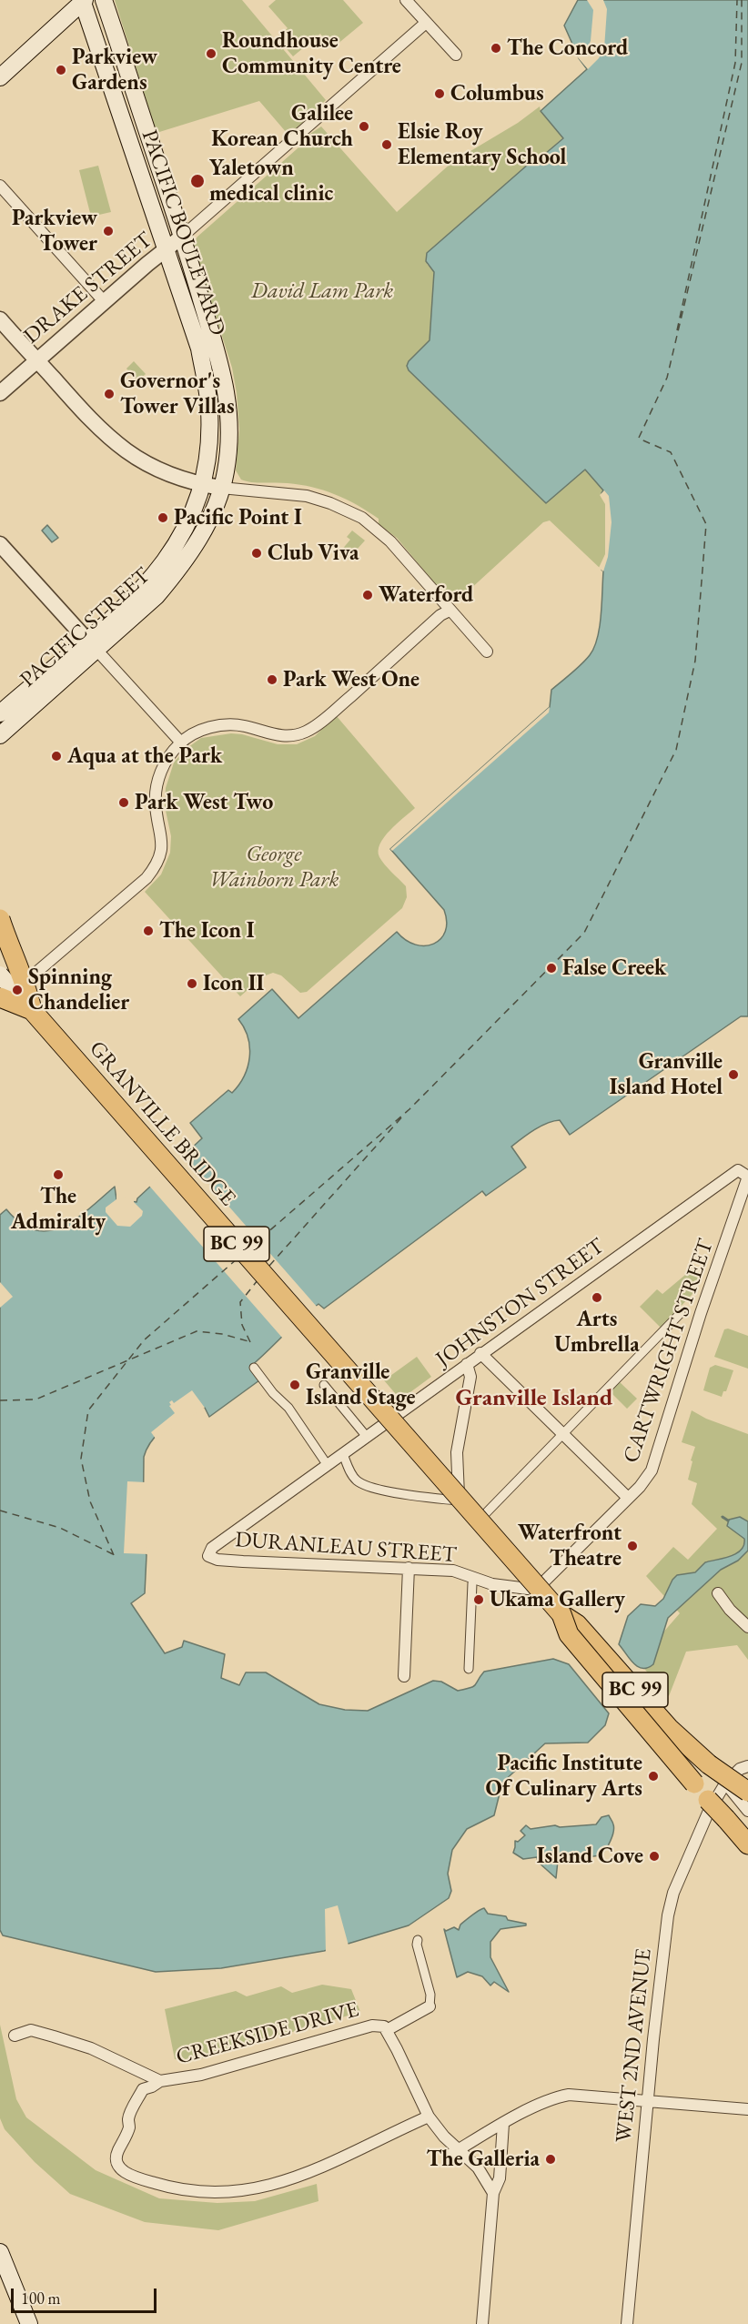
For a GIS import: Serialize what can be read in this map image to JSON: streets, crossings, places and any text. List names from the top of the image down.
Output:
{
  "streets": {
    "highway": ["GRANVILLE BRIDGE", "BC 99"],
    "main road": ["PACIFIC BOULEVARD", "PACIFIC STREET"],
    "street": [
      "DRAKE STREET",
      "JOHNSTON STREET",
      "CARTWRIGHT STREET",
      "DURANLEAU STREET",
      "CREEKSIDE DRIVE",
      "WEST 2ND AVENUE"
    ]
  },
  "crossings": [
    ["PACIFIC BOULEVARD", "DRAKE STREET"],
    ["PACIFIC BOULEVARD", "PACIFIC STREET"],
    ["JOHNSTON STREET", "CARTWRIGHT STREET"],
    ["JOHNSTON STREET", "DURANLEAU STREET"],
    ["CARTWRIGHT STREET", "DURANLEAU STREET"]
  ],
  "districts": ["Granville Island"],
  "parks": ["David Lam Park", "George Wainborn Park"],
  "places": [
    "The Concord",
    "Roundhouse Community Centre",
    "Parkview Gardens",
    "Columbus",
    "Galilee Korean Church",
    "Elsie Roy Elementary School",
    "Yaletown medical clinic",
    "Parkview Tower",
    "Governor's Tower Villas",
    "Pacific Point I",
    "Club Viva",
    "Waterford",
    "Park West One",
    "Aqua at the Park",
    "Park West Two",
    "The Icon I",
    "False Creek",
    "Icon II",
    "Spinning Chandelier",
    "Granville Island Hotel",
    "The Admiralty",
    "Arts Umbrella",
    "Granville Island Stage",
    "Waterfront Theatre",
    "Ukama Gallery",
    "Pacific Institute Of Culinary Arts",
    "Island Cove",
    "The Galleria"
  ],
  "scale_bar": "100 m"
}
